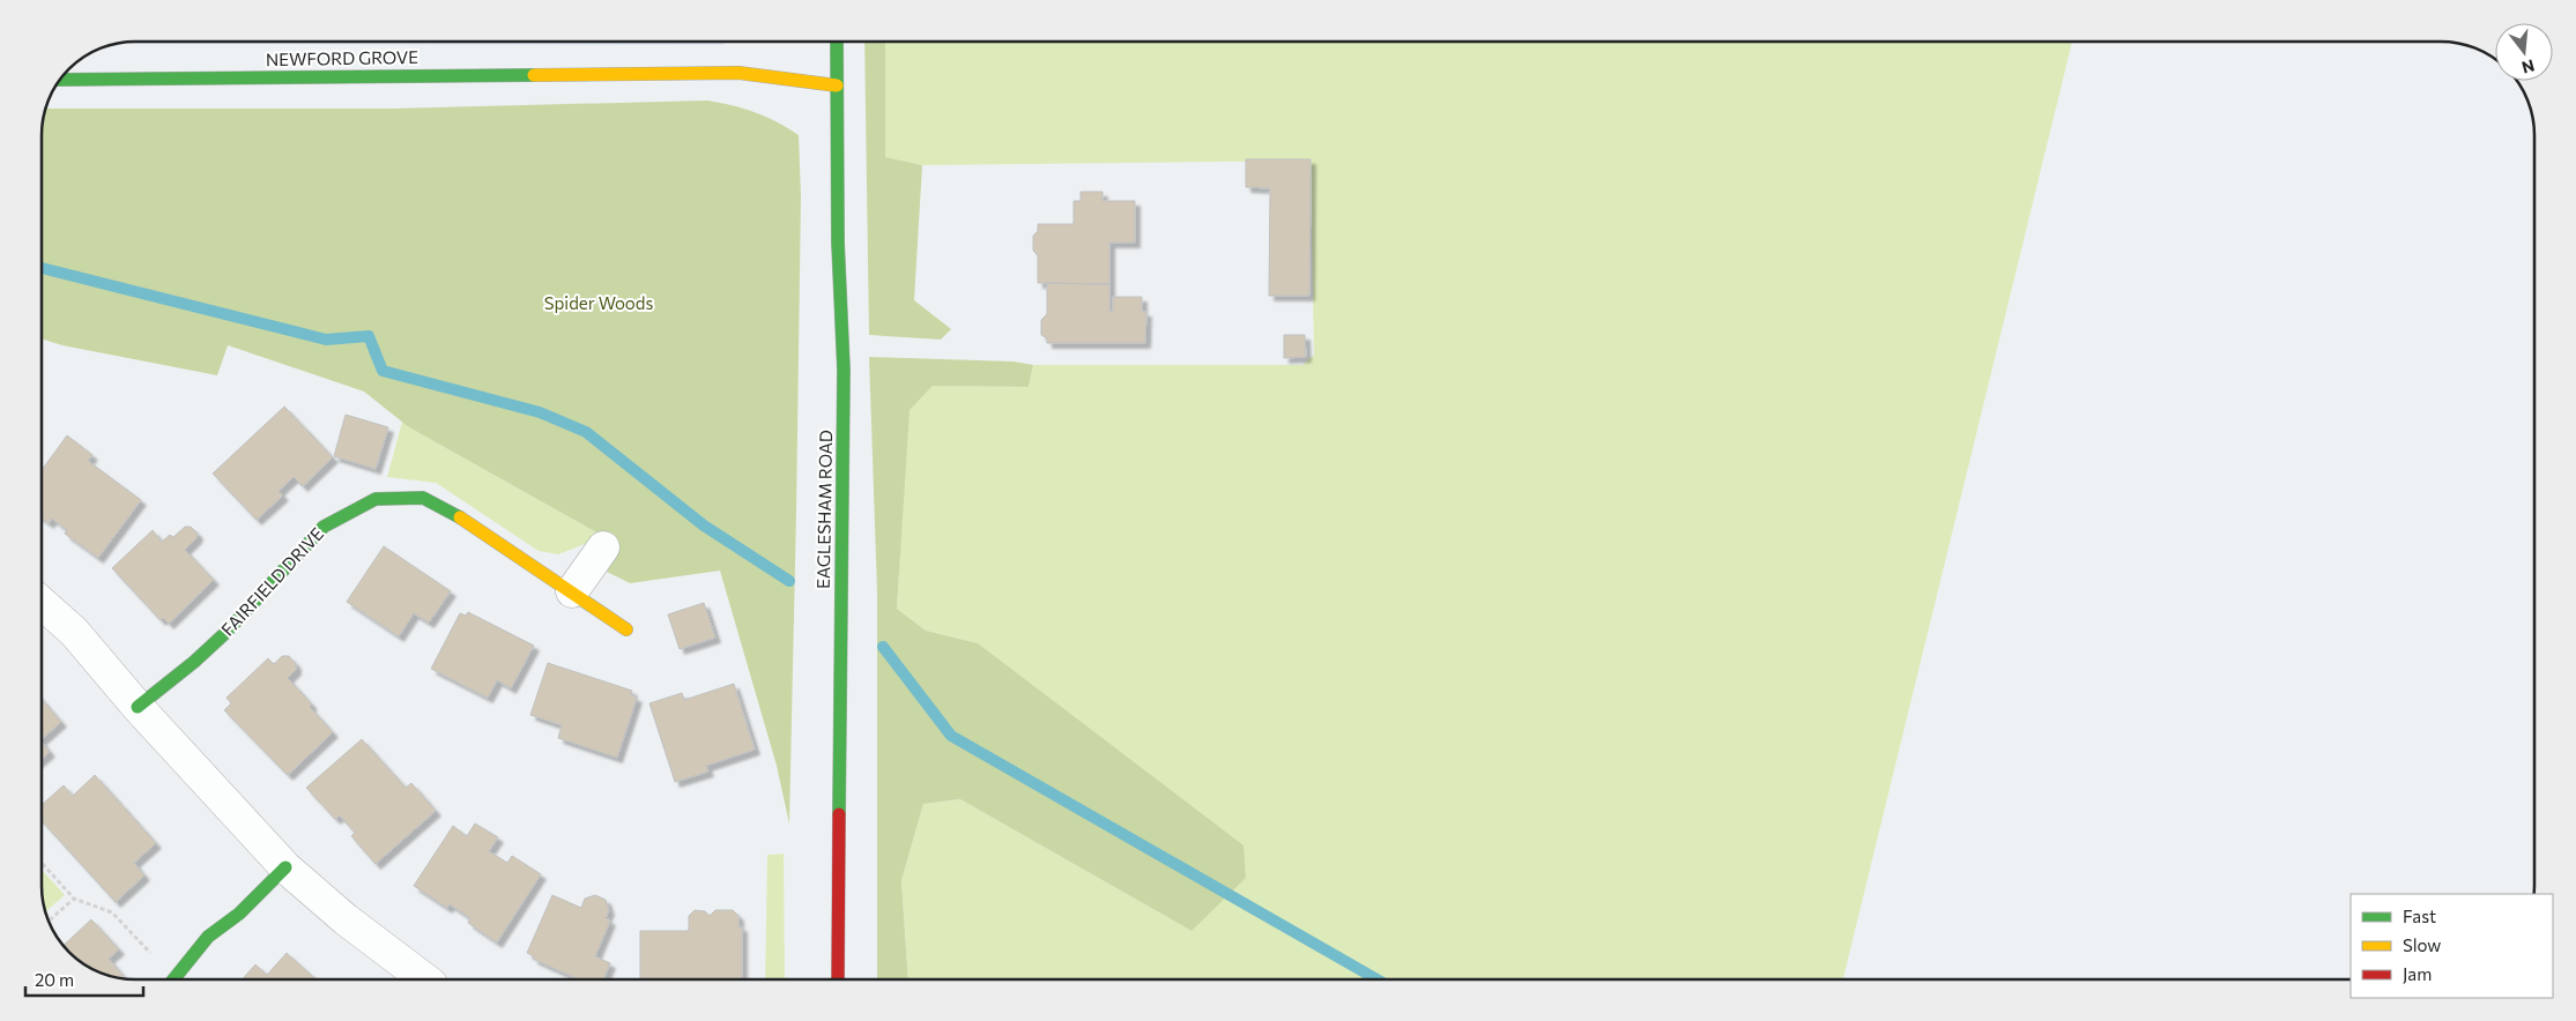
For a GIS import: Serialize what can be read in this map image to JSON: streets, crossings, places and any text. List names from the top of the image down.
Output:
{
  "streets": {
    "street": ["NEWFORD GROVE", "EAGLESHAM ROAD", "FAIRFIELD DRIVE"]
  },
  "crossings": [
    ["NEWFORD GROVE", "EAGLESHAM ROAD"]
  ],
  "parks": ["Spider Woods"],
  "legend": ["Fast", "Slow", "Jam"],
  "scale_bar": "20 m",
  "north": "bottom"
}
